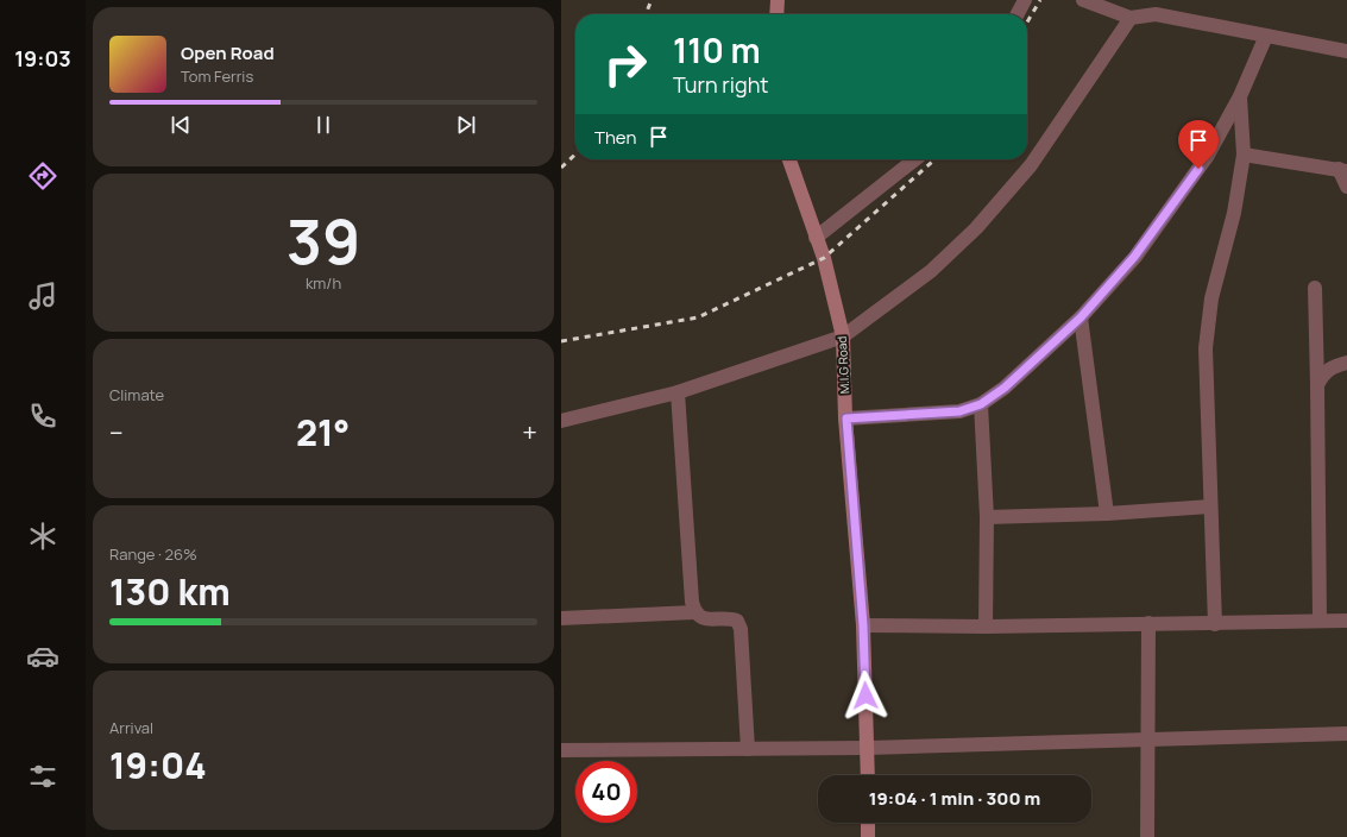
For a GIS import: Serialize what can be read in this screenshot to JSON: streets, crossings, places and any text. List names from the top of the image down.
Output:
{
  "streets": {
    "street": ["M.I.G Road"]
  },
  "page": {
    "tabs": "19:03",
    "turn": ["110 m", "Turn right"],
    "song": ["Open Road", "Tom Ferris"],
    "then": "Then",
    "tile": [
      ["39", "km/h"],
      "Climate",
      ["Range · 26%", "130 km"],
      ["Arrival", "19:04"]
    ],
    "heat": ["−", "21°", "+"],
    "limit": "40",
    "trip": "19:04 · 1 min · 300 m"
  }
}
